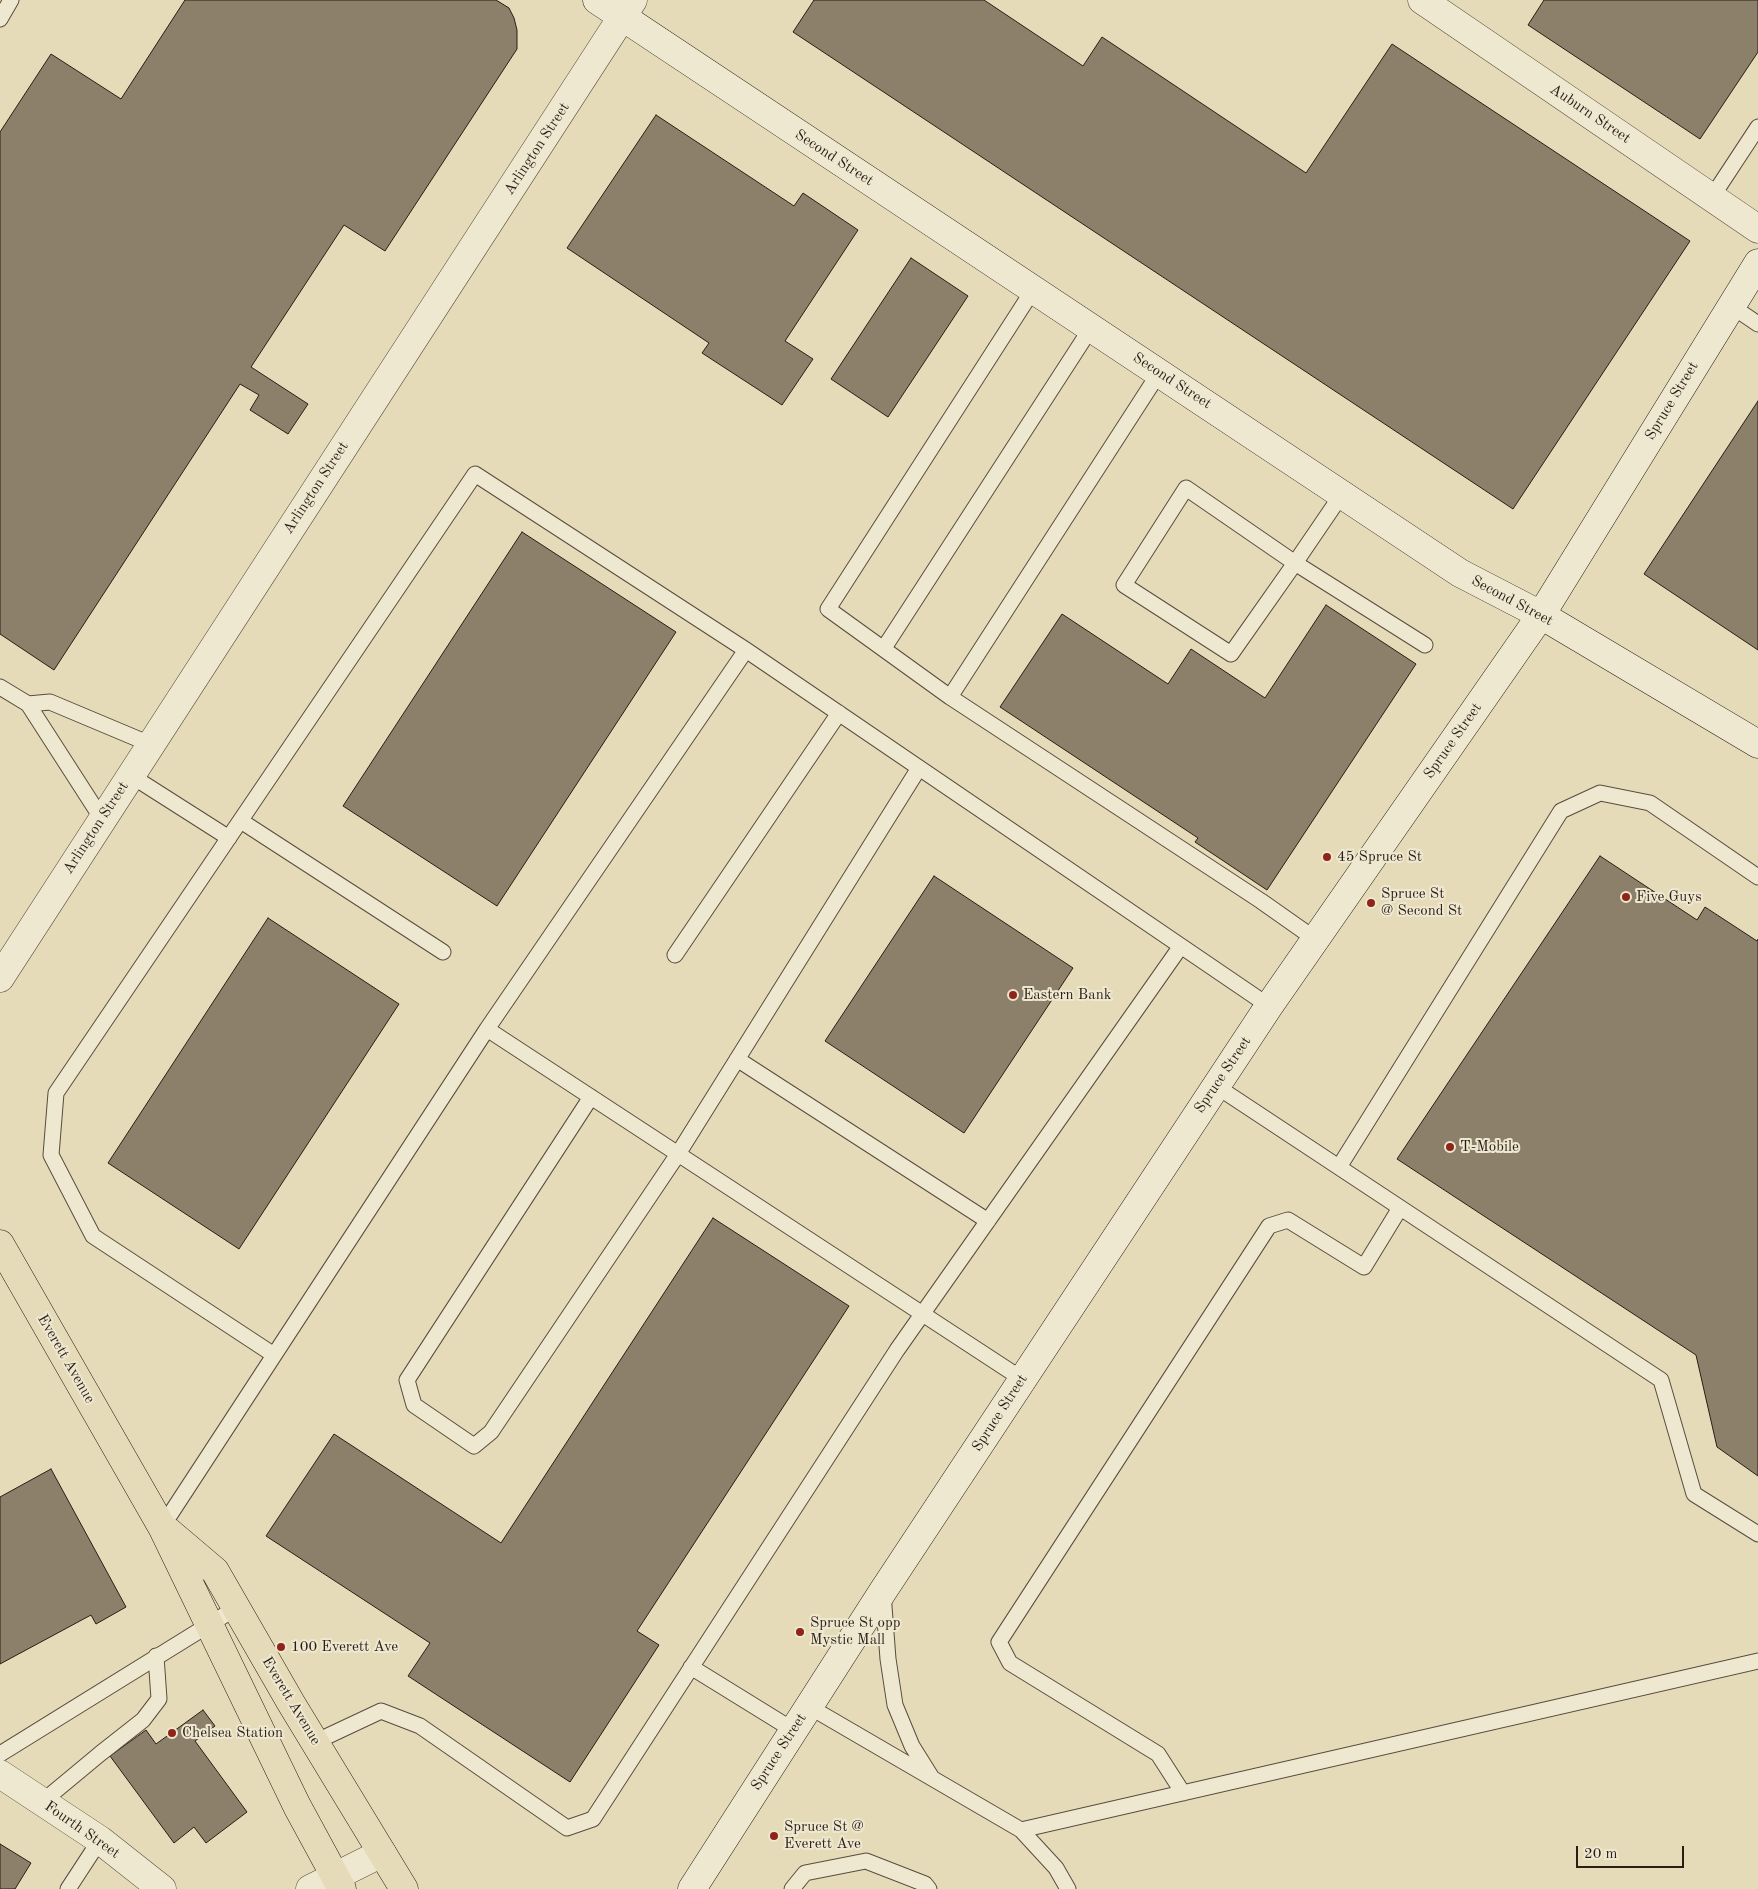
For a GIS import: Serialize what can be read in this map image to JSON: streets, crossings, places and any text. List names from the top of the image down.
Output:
{
  "streets": {
    "main road": ["Everett Avenue"],
    "street": [
      "Auburn Street",
      "Arlington Street",
      "Second Street",
      "Spruce Street",
      "Fourth Street"
    ]
  },
  "crossings": [
    ["Arlington Street", "Second Street"],
    ["Second Street", "Spruce Street"]
  ],
  "places": [
    "45 Spruce St",
    "Five Guys",
    "Spruce St @ Second St",
    "Eastern Bank",
    "T-Mobile",
    "Spruce St opp Mystic Mall",
    "100 Everett Ave",
    "Chelsea Station",
    "Spruce St @ Everett Ave"
  ],
  "scale_bar": "20 m"
}
